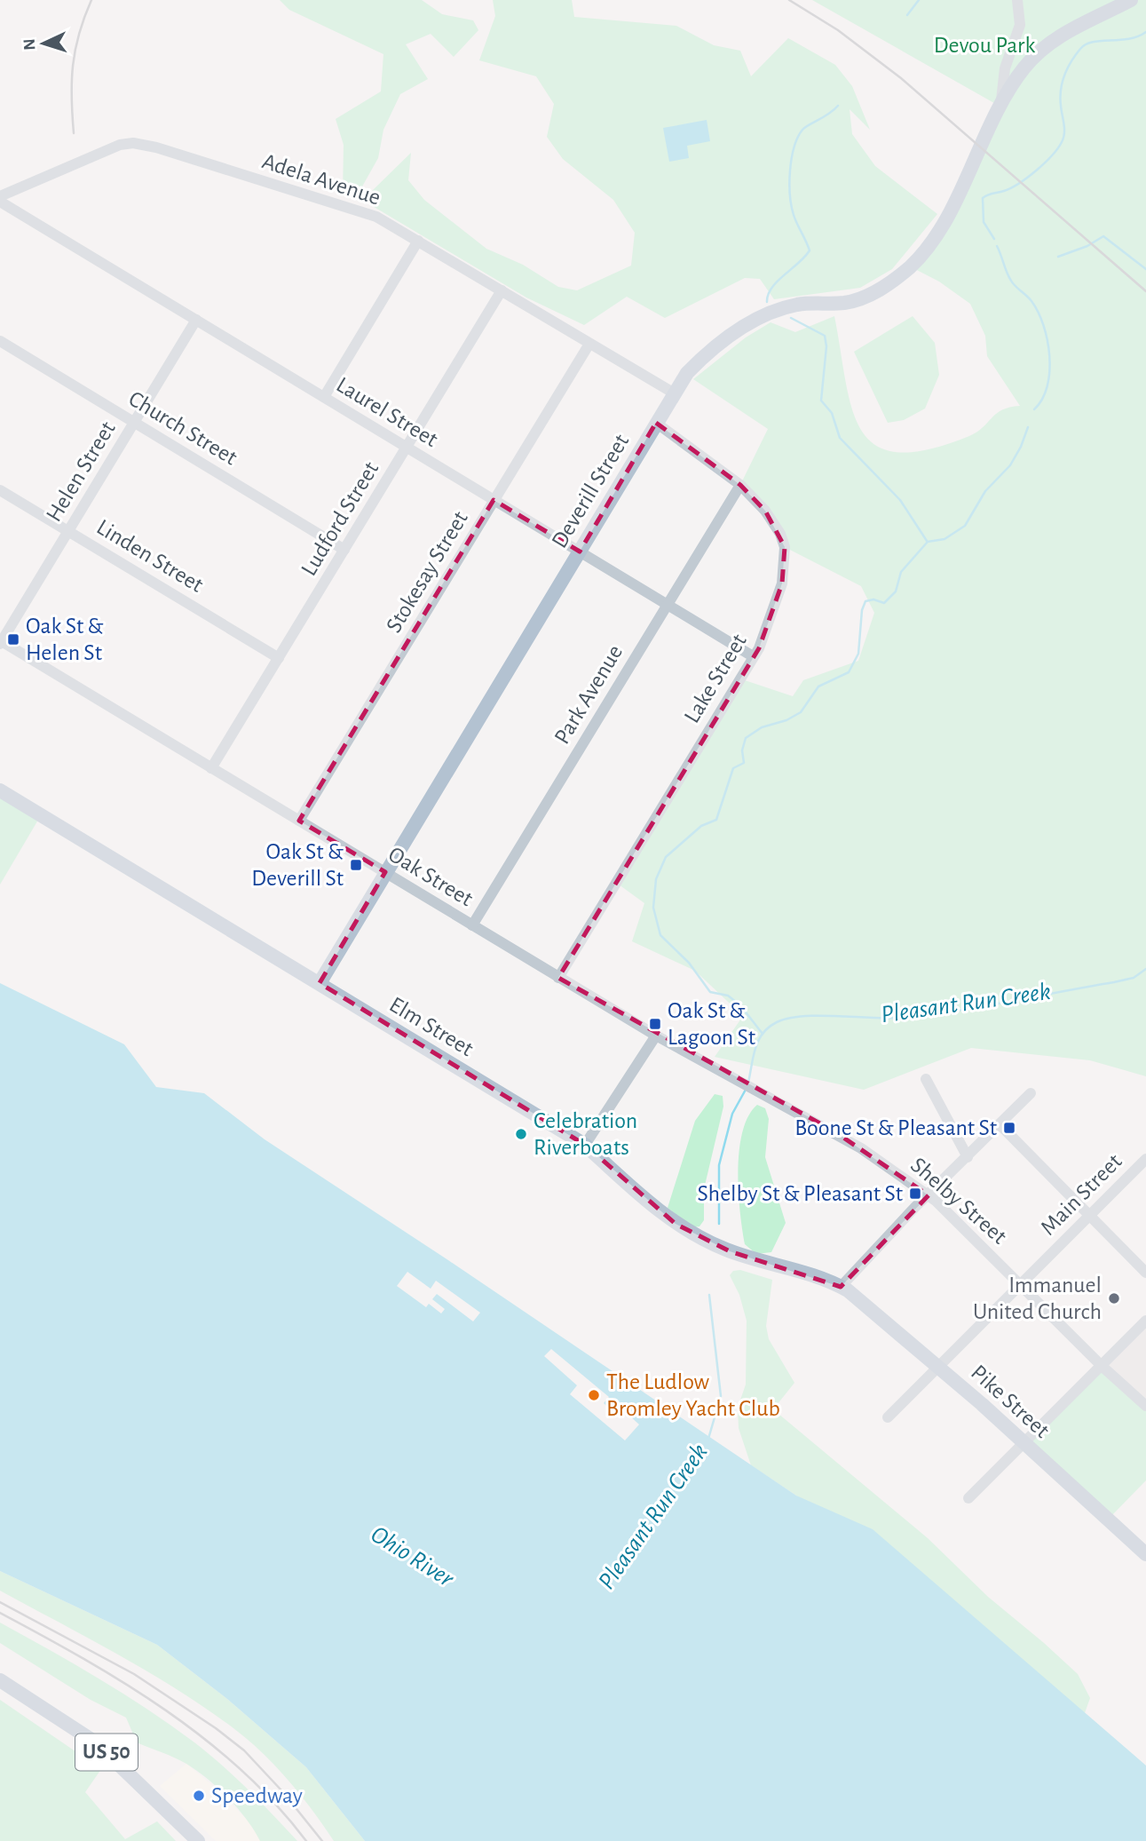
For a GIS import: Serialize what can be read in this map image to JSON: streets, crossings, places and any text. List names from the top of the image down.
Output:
{
  "streets": {
    "main road": [
      "Deverill Street",
      "Elm Street",
      "Pike Street",
      "US 50"
    ],
    "street": [
      "Adela Avenue",
      "Laurel Street",
      "Church Street",
      "Helen Street",
      "Ludford Street",
      "Linden Street",
      "Stokesay Street",
      "Lake Street",
      "Park Avenue",
      "Oak Street",
      "Main Street",
      "Shelby Street"
    ]
  },
  "crossings": [
    ["Adela Avenue", "Deverill Street"],
    ["Adela Avenue", "Ludford Street"],
    ["Adela Avenue", "Stokesay Street"],
    ["Laurel Street", "Helen Street"],
    ["Laurel Street", "Deverill Street"],
    ["Laurel Street", "Ludford Street"],
    ["Laurel Street", "Stokesay Street"],
    ["Laurel Street", "Lake Street"],
    ["Laurel Street", "Park Avenue"],
    ["Church Street", "Helen Street"],
    ["Church Street", "Ludford Street"],
    ["Helen Street", "Linden Street"],
    ["Helen Street", "Oak Street"],
    ["Deverill Street", "Lake Street"],
    ["Deverill Street", "Oak Street"],
    ["Deverill Street", "Elm Street"],
    ["Ludford Street", "Linden Street"],
    ["Ludford Street", "Oak Street"],
    ["Stokesay Street", "Oak Street"],
    ["Lake Street", "Park Avenue"],
    ["Lake Street", "Oak Street"],
    ["Park Avenue", "Oak Street"],
    ["Oak Street", "Shelby Street"],
    ["Elm Street", "Pike Street"],
    ["Main Street", "Shelby Street"],
    ["Main Street", "Pike Street"]
  ],
  "water": ["Pleasant Run Creek", "Ohio River"],
  "parks": ["Devou Park"],
  "places": {
    "transit": [
      "Oak St & Helen St",
      "Oak St & Deverill St",
      "Oak St & Lagoon St",
      "Boone St & Pleasant St",
      "Shelby St & Pleasant St"
    ],
    "other": [
      "Celebration Riverboats",
      "Immanuel United Church",
      "The Ludlow Bromley Yacht Club",
      "Speedway"
    ]
  },
  "north": "left"
}
